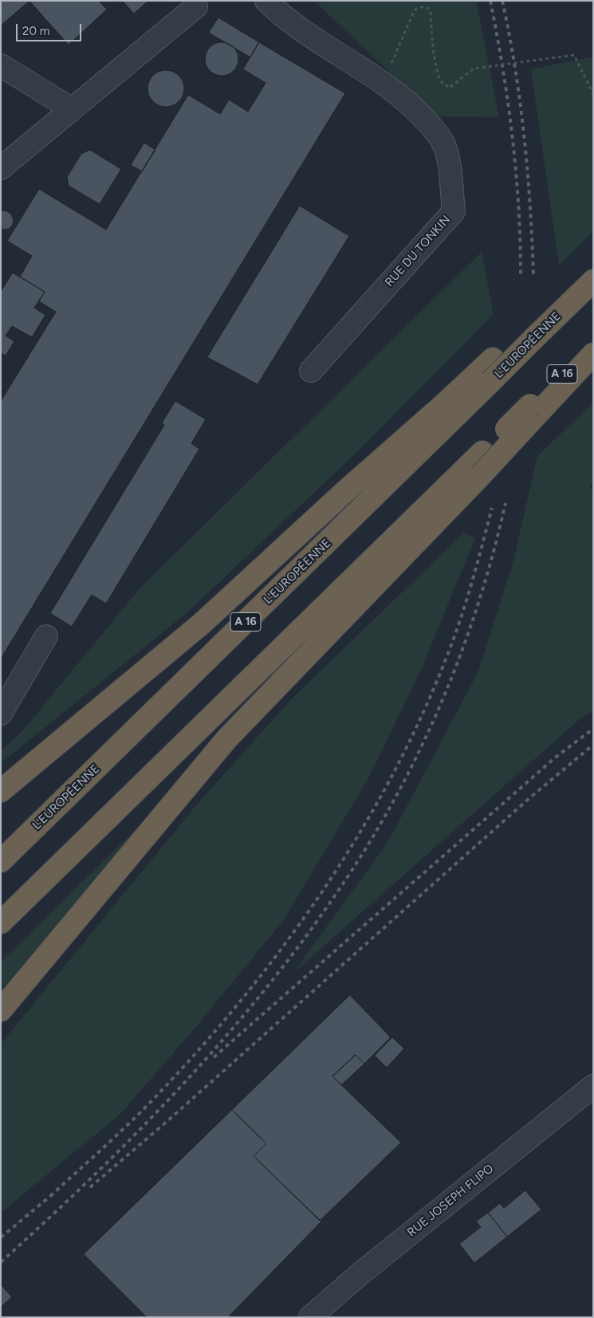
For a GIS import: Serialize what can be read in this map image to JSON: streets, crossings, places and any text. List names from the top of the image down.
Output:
{
  "streets": {
    "highway": ["L'EUROPÉENNE", "A 16"],
    "street": ["RUE DU TONKIN", "RUE JOSEPH FLIPO"]
  },
  "scale_bar": "20 m"
}
